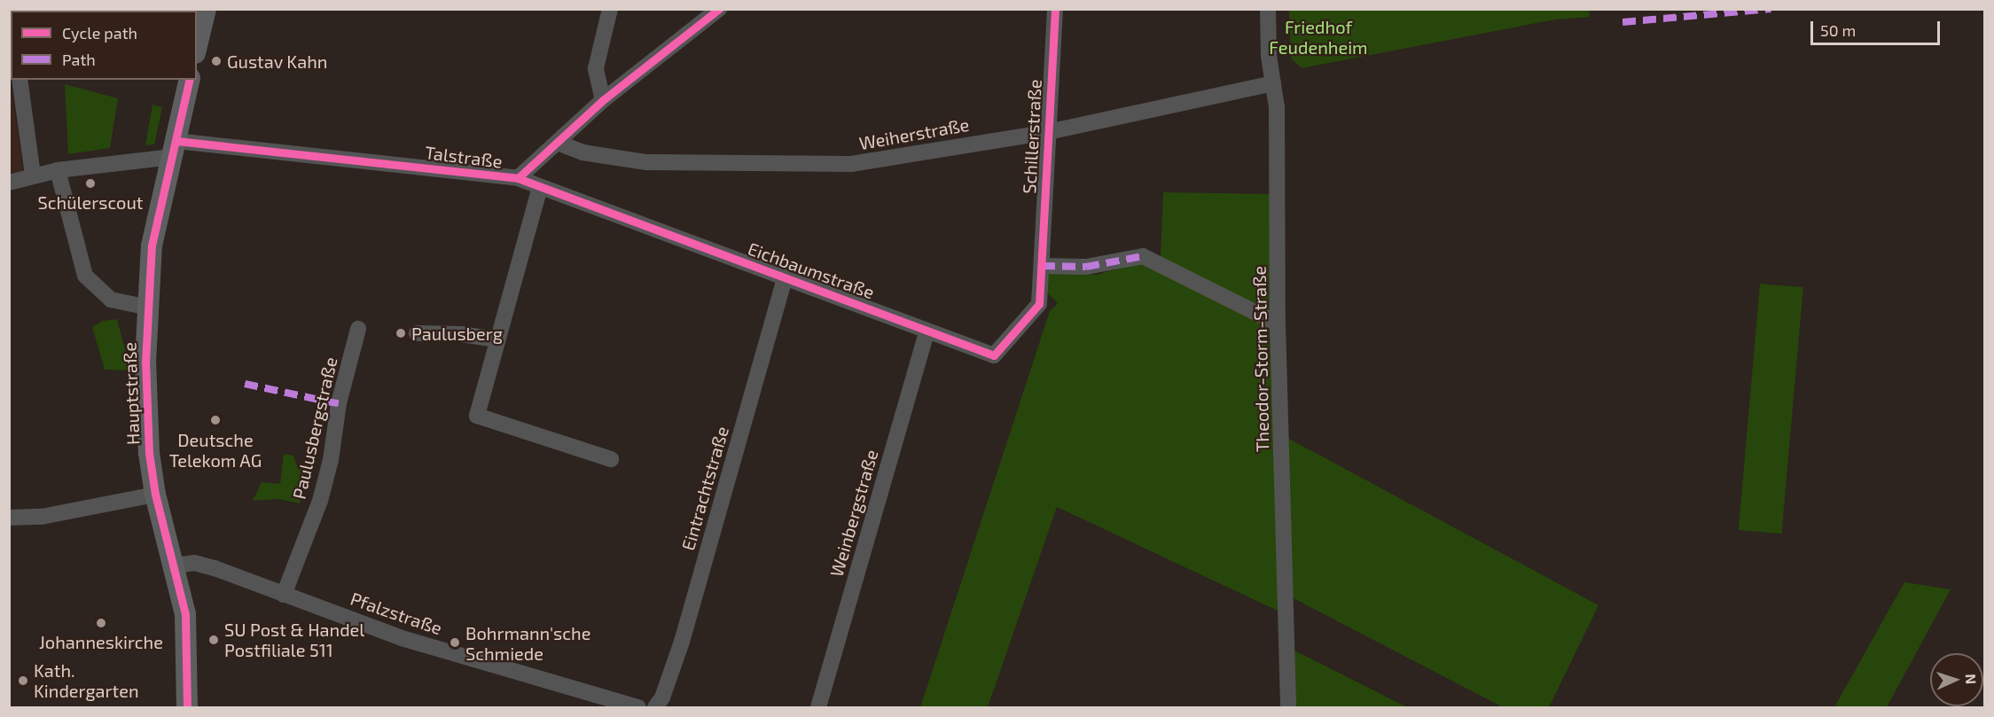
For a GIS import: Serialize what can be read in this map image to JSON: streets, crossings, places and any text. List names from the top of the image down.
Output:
{
  "streets": {
    "street": [
      "Weiherstraße",
      "Schillerstraße",
      "Talstraße",
      "Eichbaumstraße",
      "Theodor-Storm-Straße",
      "Hauptstraße",
      "Paulusbergstraße",
      "Eintrachtstraße",
      "Weinbergstraße",
      "Pfalzstraße"
    ]
  },
  "crossings": [
    ["Weiherstraße", "Schillerstraße"],
    ["Weiherstraße", "Talstraße"],
    ["Weiherstraße", "Theodor-Storm-Straße"],
    ["Schillerstraße", "Eichbaumstraße"],
    ["Talstraße", "Eichbaumstraße"],
    ["Talstraße", "Hauptstraße"],
    ["Eichbaumstraße", "Eintrachtstraße"],
    ["Eichbaumstraße", "Weinbergstraße"],
    ["Hauptstraße", "Pfalzstraße"],
    ["Paulusbergstraße", "Pfalzstraße"]
  ],
  "parks": ["Friedhof Feudenheim"],
  "places": [
    "Gustav Kahn",
    "Schülerscout",
    "Paulusberg",
    "Deutsche Telekom AG",
    "Johanneskirche",
    "SU Post & Handel Postfiliale 511",
    "Bohrmann'sche Schmiede",
    "Kath. Kindergarten"
  ],
  "legend": ["Cycle path", "Path"],
  "scale_bar": "50 m",
  "north": "right"
}
